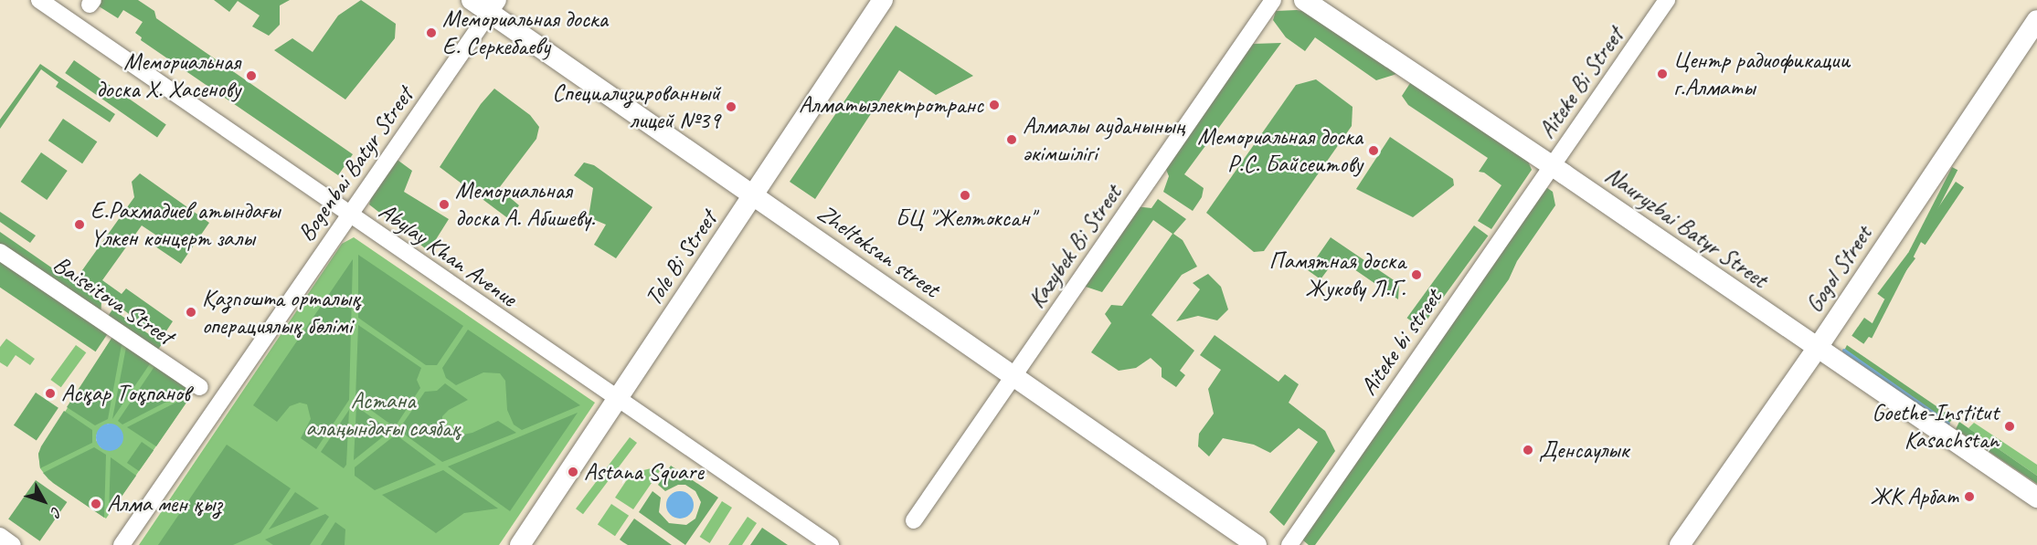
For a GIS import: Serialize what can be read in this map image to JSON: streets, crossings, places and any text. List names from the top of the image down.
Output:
{
  "streets": {
    "main road": [
      "Nauryzbai Batyr Street",
      "Zheltoksan street",
      "Tole Bi Street",
      "Gogol Street"
    ],
    "street": [
      "Aiteke Bi Street",
      "Bogenbai Batyr Street",
      "Kazybek Bi Street",
      "Abylay Khan Avenue",
      "Baiseitova Street",
      "Aiteke bi street"
    ]
  },
  "crossings": [
    ["Aiteke Bi Street", "Nauryzbai Batyr Street"],
    ["Aiteke Bi Street", "Aiteke bi street"],
    ["Bogenbai Batyr Street", "Zheltoksan street"],
    ["Bogenbai Batyr Street", "Abylay Khan Avenue"],
    ["Nauryzbai Batyr Street", "Gogol Street"],
    ["Nauryzbai Batyr Street", "Aiteke bi street"],
    ["Kazybek Bi Street", "Zheltoksan street"],
    ["Zheltoksan street", "Tole Bi Street"],
    ["Abylay Khan Avenue", "Tole Bi Street"]
  ],
  "parks": ["Астана алаңындағы саябақ"],
  "places": [
    "Мемориальная доска Е. Серкебаеву",
    "Центр радиофикации г.Алматы",
    "Мемориальная доска Х. Хасенову",
    "Алматыэлектротранс",
    "Специализированный лицей №39",
    "Алмалы ауданының әкімшілігі",
    "Мемориальная доска Р.С. Байсеитову",
    "БЦ \"Желтоксан\"",
    "Мемориальная доска А. Абишеву.",
    "Е.Рахмадиев атындағы Үлкен концерт залы",
    "Памятная доска Жукову Л.Г.",
    "Қазпошта орталық операциялық бөлімі",
    "Асқар Тоқпанов",
    "Goethe-Institut Kasachstan",
    "Денсаулык",
    "Astana Square",
    "ЖК Арбат",
    "Алма мен қыз"
  ],
  "north": "bottom right"
}
